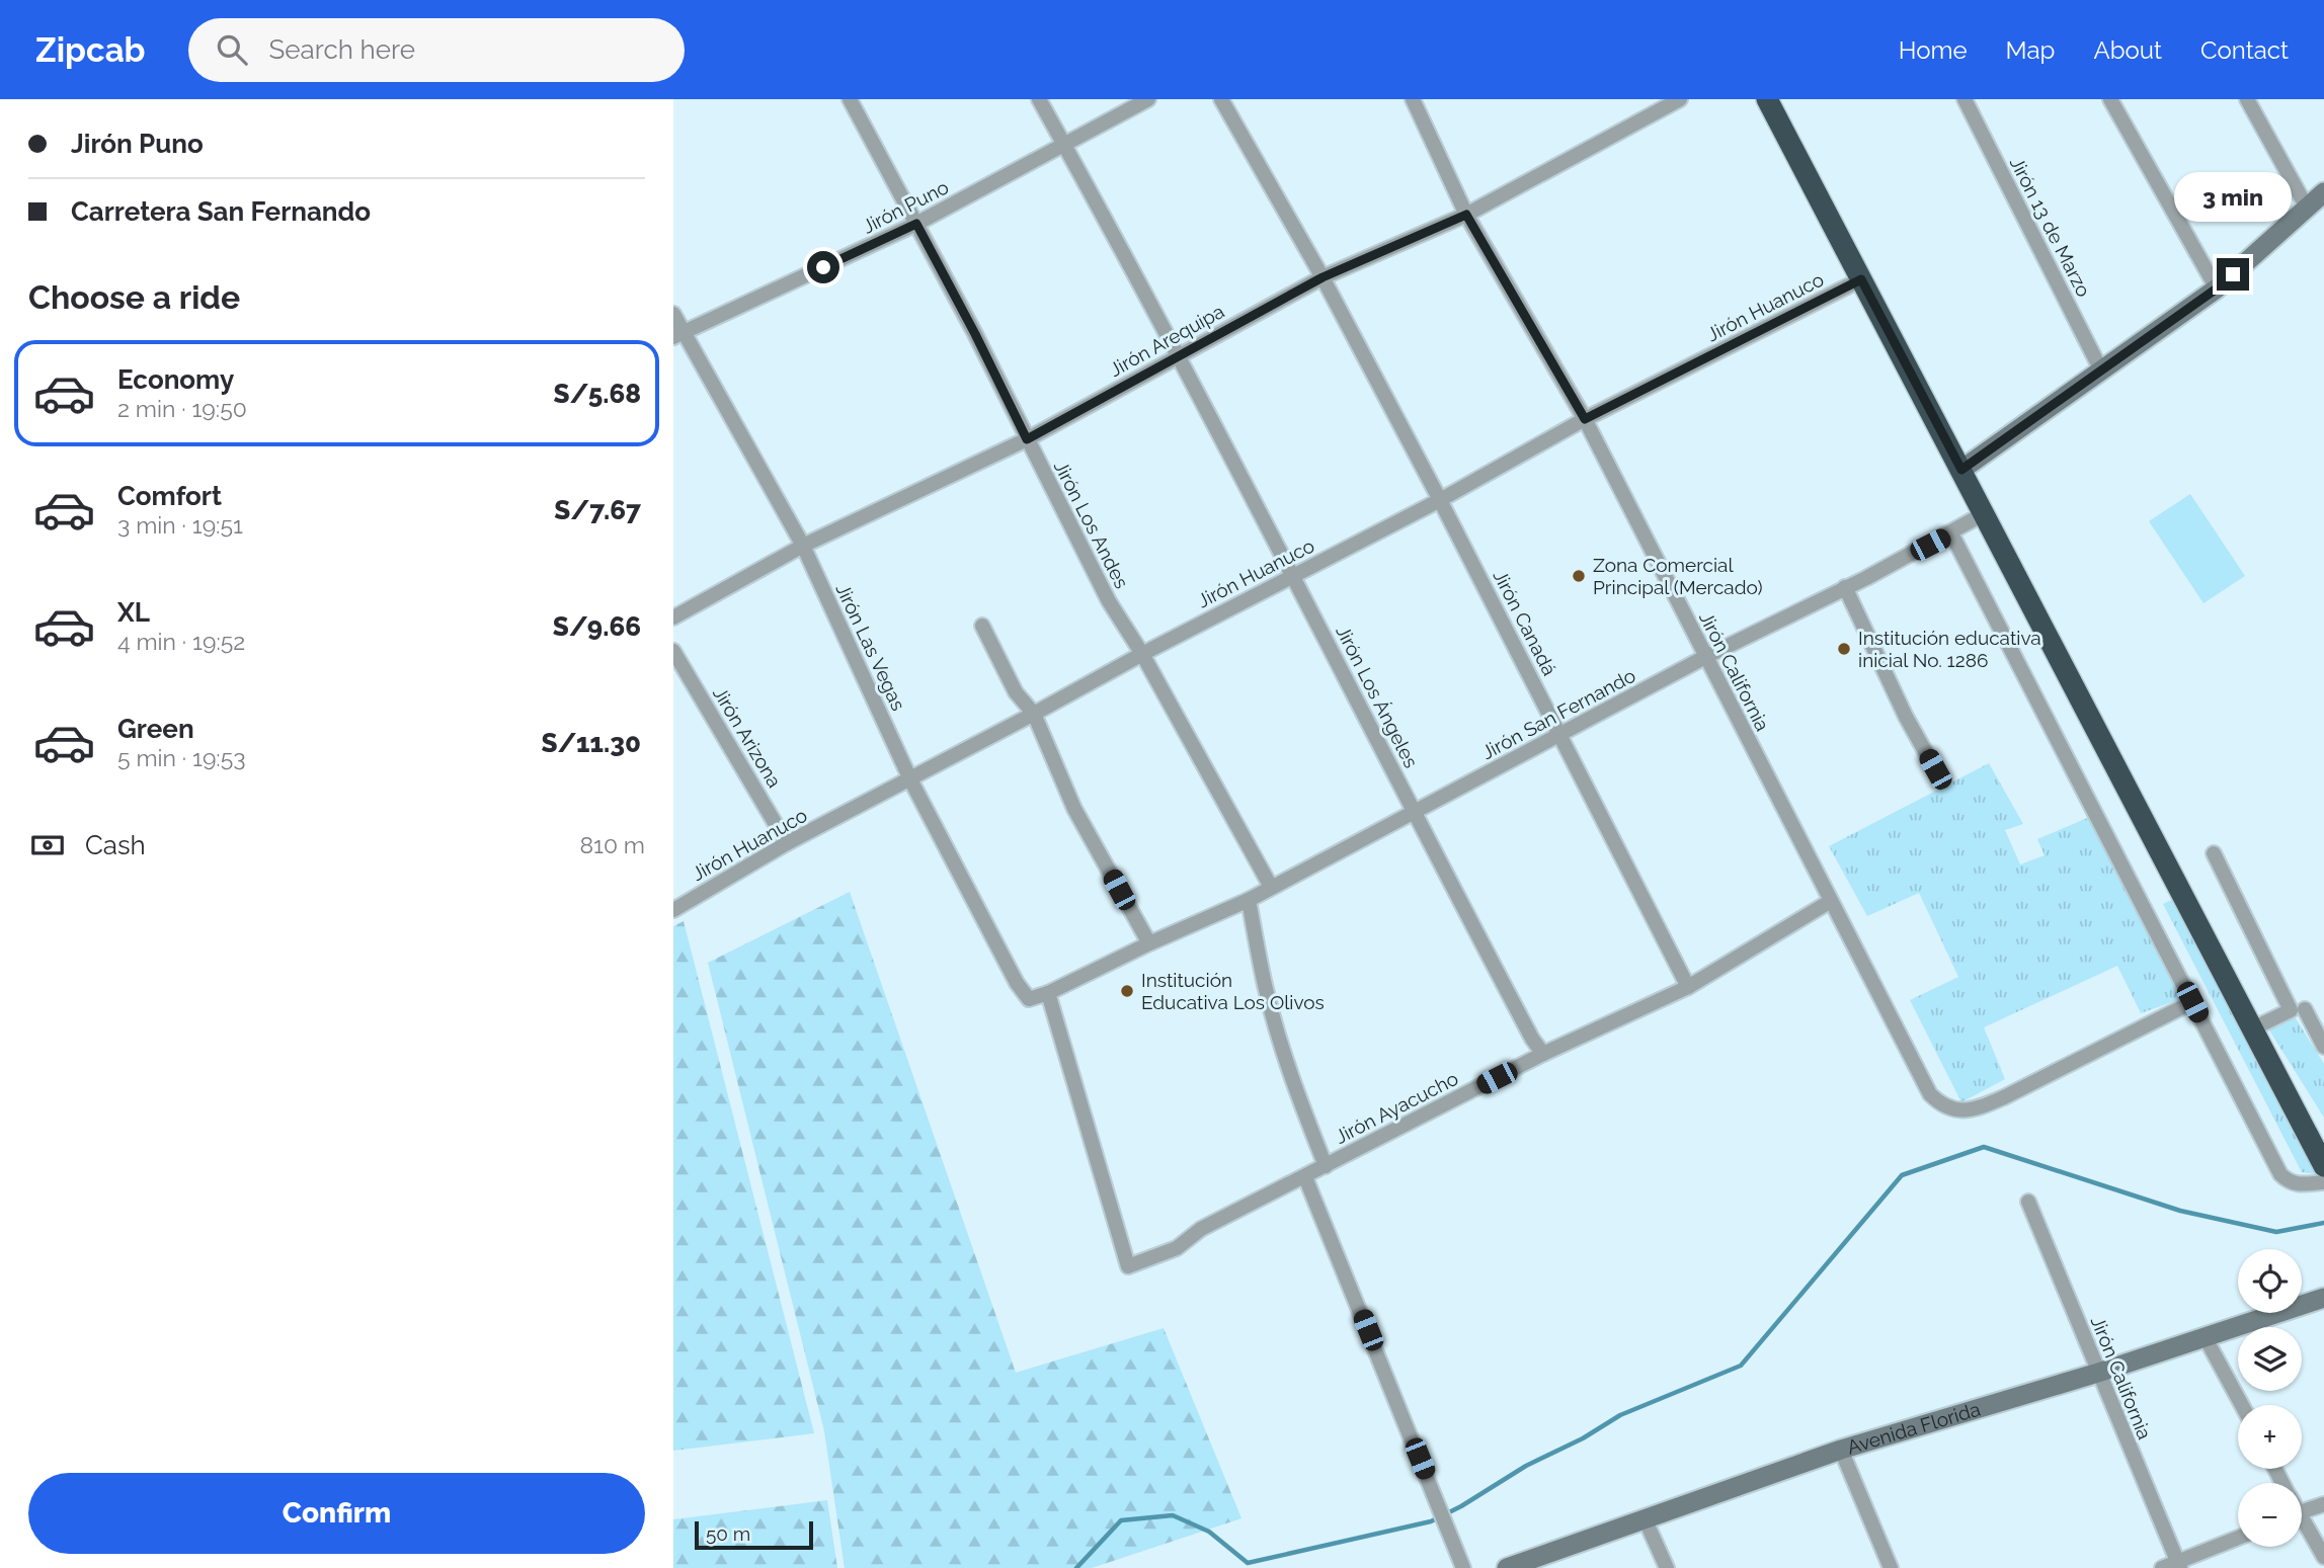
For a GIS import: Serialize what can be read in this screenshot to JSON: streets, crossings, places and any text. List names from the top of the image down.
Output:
{
  "streets": {
    "street": [
      "Jirón Puno",
      "Jirón 13 de Marzo",
      "Jirón Huanuco",
      "Jirón Arequipa",
      "Jirón Los Andes",
      "Jirón Canadá",
      "Jirón Las Vegas",
      "Jirón California",
      "Jirón Los Ángeles",
      "Jirón San Fernando",
      "Jirón Arizona",
      "Jirón Ayacucho",
      "Avenida Florida"
    ]
  },
  "crossings": [
    ["Jirón Puno", "Jirón Los Andes"],
    ["Jirón Puno", "Jirón Las Vegas"],
    ["Jirón Puno", "Jirón Los Ángeles"],
    ["Jirón Huanuco", "Jirón Los Andes"],
    ["Jirón Huanuco", "Jirón Canadá"],
    ["Jirón Huanuco", "Jirón Las Vegas"],
    ["Jirón Huanuco", "Jirón California"],
    ["Jirón Huanuco", "Jirón Los Ángeles"],
    ["Jirón Huanuco", "Jirón Arizona"],
    ["Jirón Arequipa", "Jirón Los Andes"],
    ["Jirón Arequipa", "Jirón Canadá"],
    ["Jirón Arequipa", "Jirón Las Vegas"],
    ["Jirón Arequipa", "Jirón California"],
    ["Jirón Arequipa", "Jirón Los Ángeles"],
    ["Jirón Los Andes", "Jirón San Fernando"],
    ["Jirón Canadá", "Jirón San Fernando"],
    ["Jirón Canadá", "Jirón Ayacucho"],
    ["Jirón Las Vegas", "Jirón San Fernando"],
    ["Jirón California", "Jirón San Fernando"],
    ["Jirón California", "Jirón Ayacucho"],
    ["Jirón California", "Avenida Florida"],
    ["Jirón Los Ángeles", "Jirón San Fernando"],
    ["Jirón Los Ángeles", "Jirón Ayacucho"],
    ["Jirón San Fernando", "Jirón Ayacucho"]
  ],
  "places": ["Zona Comercial Principal (Mercado)", "Institución educativa inicial No. 1286", "Institución Educativa Los Olivos"],
  "scale_bar": "50 m",
  "page": {
    "header": "Zipcab",
    "search": "Search here",
    "nav": [
      "Home",
      "Map",
      "About",
      "Contact"
    ],
    "banner": ["Jirón Puno", "Carretera San Fernando"],
    "bubble": "3 min",
    "heading": "Choose a ride",
    "list": [
      {
        "name": "Economy",
        "note": "2 min · 19:50",
        "value": "S/5.68"
      },
      {
        "name": "Comfort",
        "note": "3 min · 19:51",
        "value": "S/7.67"
      },
      {
        "name": "XL",
        "note": "4 min · 19:52",
        "value": "S/9.66"
      },
      {
        "name": "Green",
        "note": "5 min · 19:53",
        "value": "S/11.30"
      }
    ],
    "pay": ["Cash", "810 m"],
    "map_buttons": ["+", "−"],
    "buttons": "Confirm",
    "scale": "50 m"
  }
}
